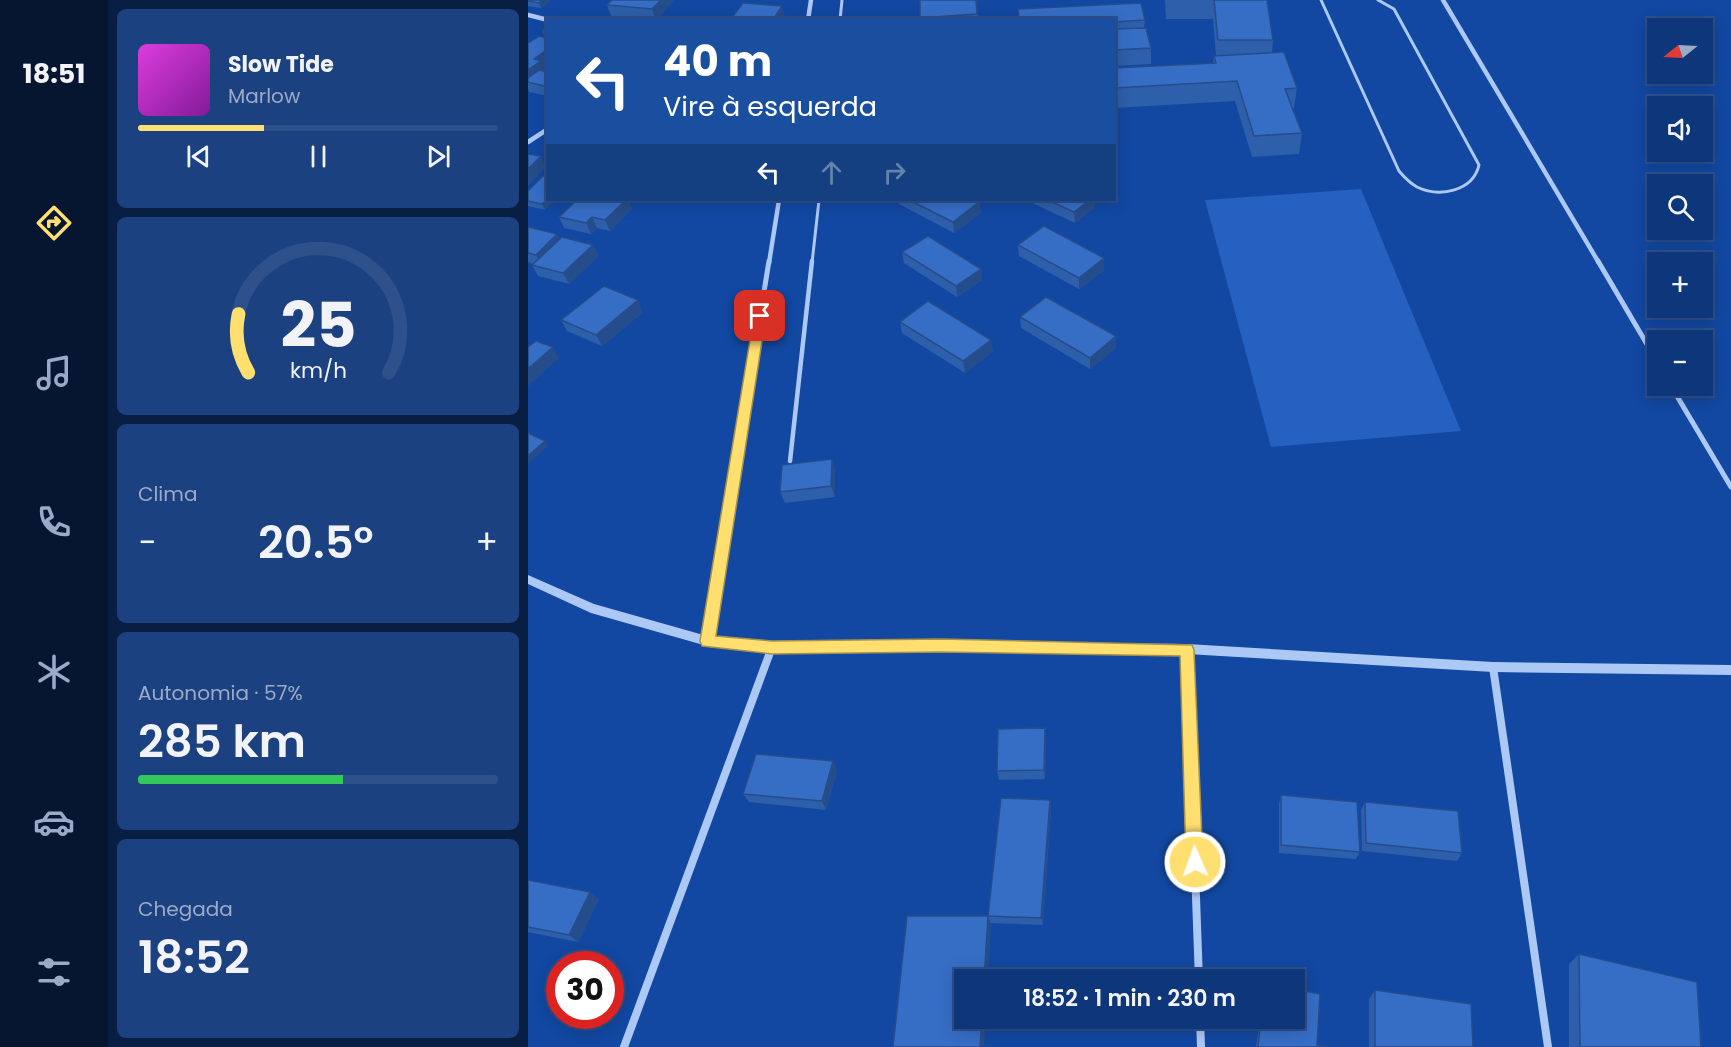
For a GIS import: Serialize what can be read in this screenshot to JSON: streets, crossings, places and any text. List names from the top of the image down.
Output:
{
  "north": "left",
  "page": {
    "tabs": "18:51",
    "map_buttons": ["+", "−"],
    "turn": ["40 m", "Vire à esquerda"],
    "song": ["Slow Tide", "Marlow"],
    "tile": [
      "Clima",
      ["Autonomia · 57%", "285 km"],
      ["Chegada", "18:52"]
    ],
    "heat": ["−", "20.5°", "+"],
    "limit": "30",
    "trip": "18:52 · 1 min · 230 m",
    "gauge": ["25", "km/h"]
  }
}
